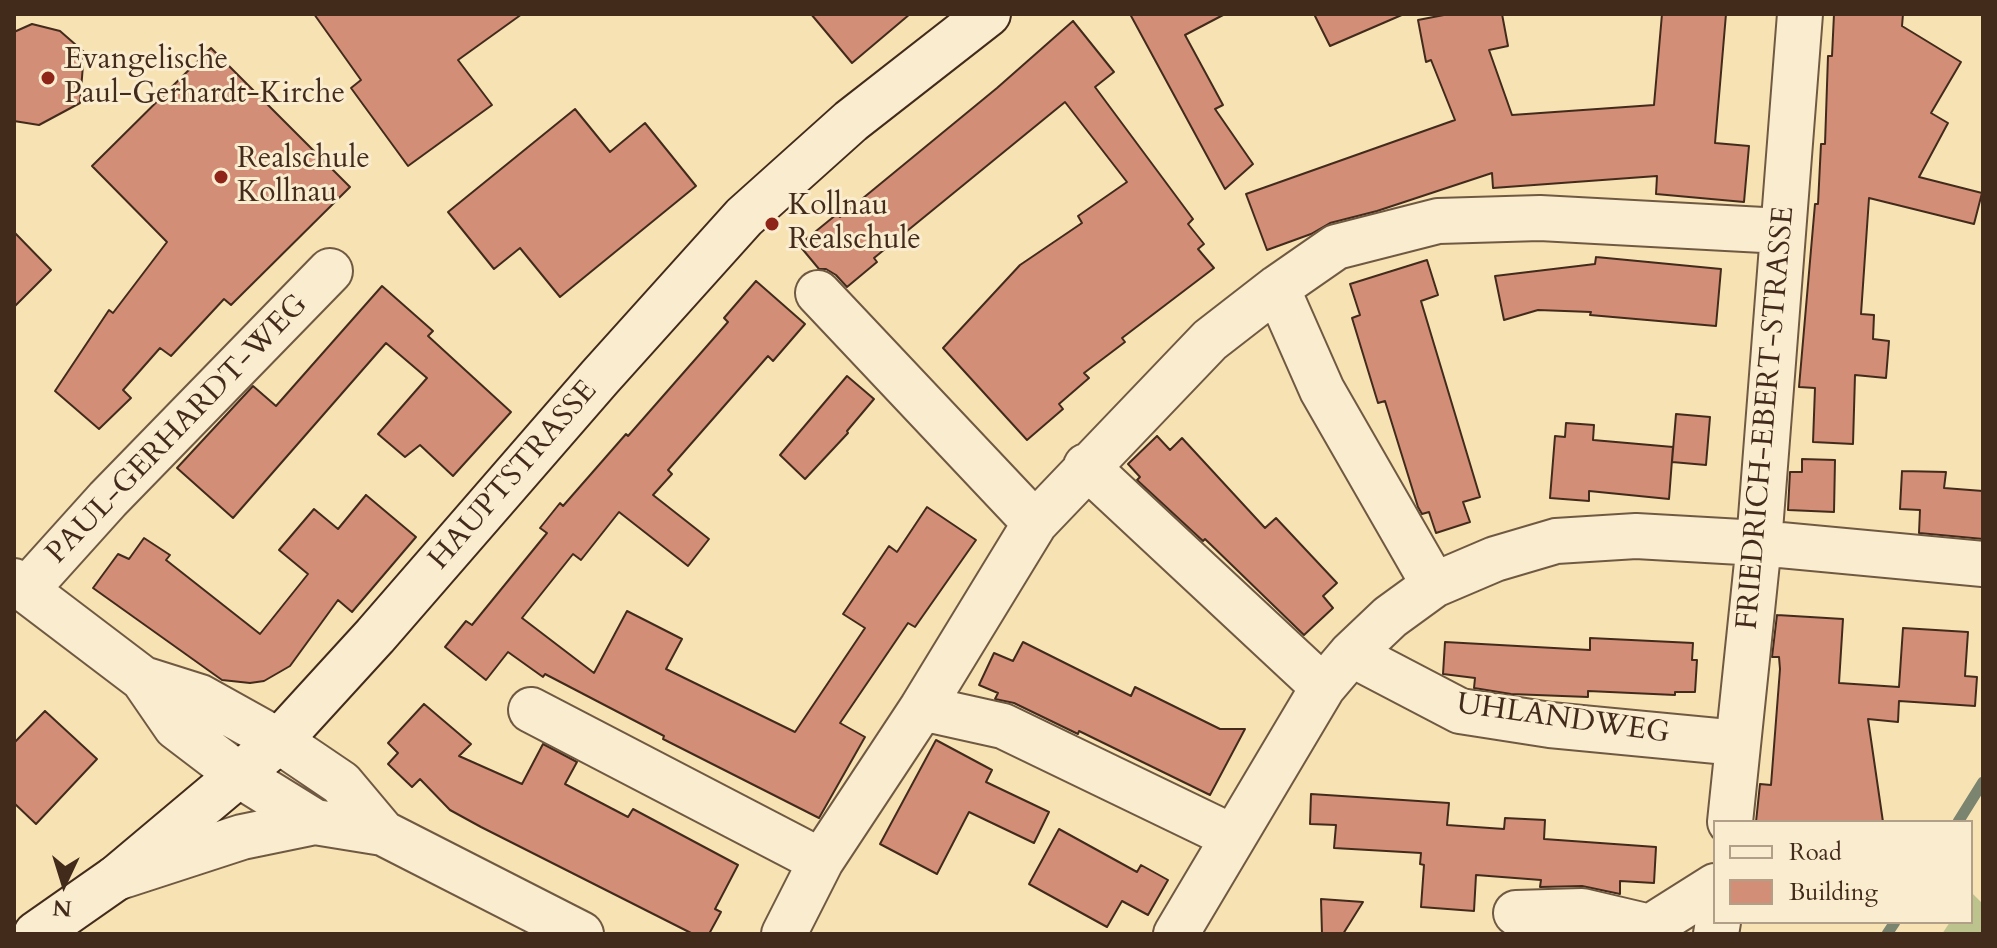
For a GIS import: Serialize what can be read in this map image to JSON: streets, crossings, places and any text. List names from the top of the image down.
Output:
{
  "streets": {
    "street": [
      "FRIEDRICH-EBERT-STRASSE",
      "PAUL-GERHARDT-WEG",
      "HAUPTSTRASSE",
      "UHLANDWEG"
    ]
  },
  "crossings": [
    ["FRIEDRICH-EBERT-STRASSE", "UHLANDWEG"]
  ],
  "places": ["Evangelische Paul-Gerhardt-Kirche", "Realschule Kollnau", "Kollnau Realschule"],
  "legend": ["Road", "Building"],
  "north": "bottom"
}
